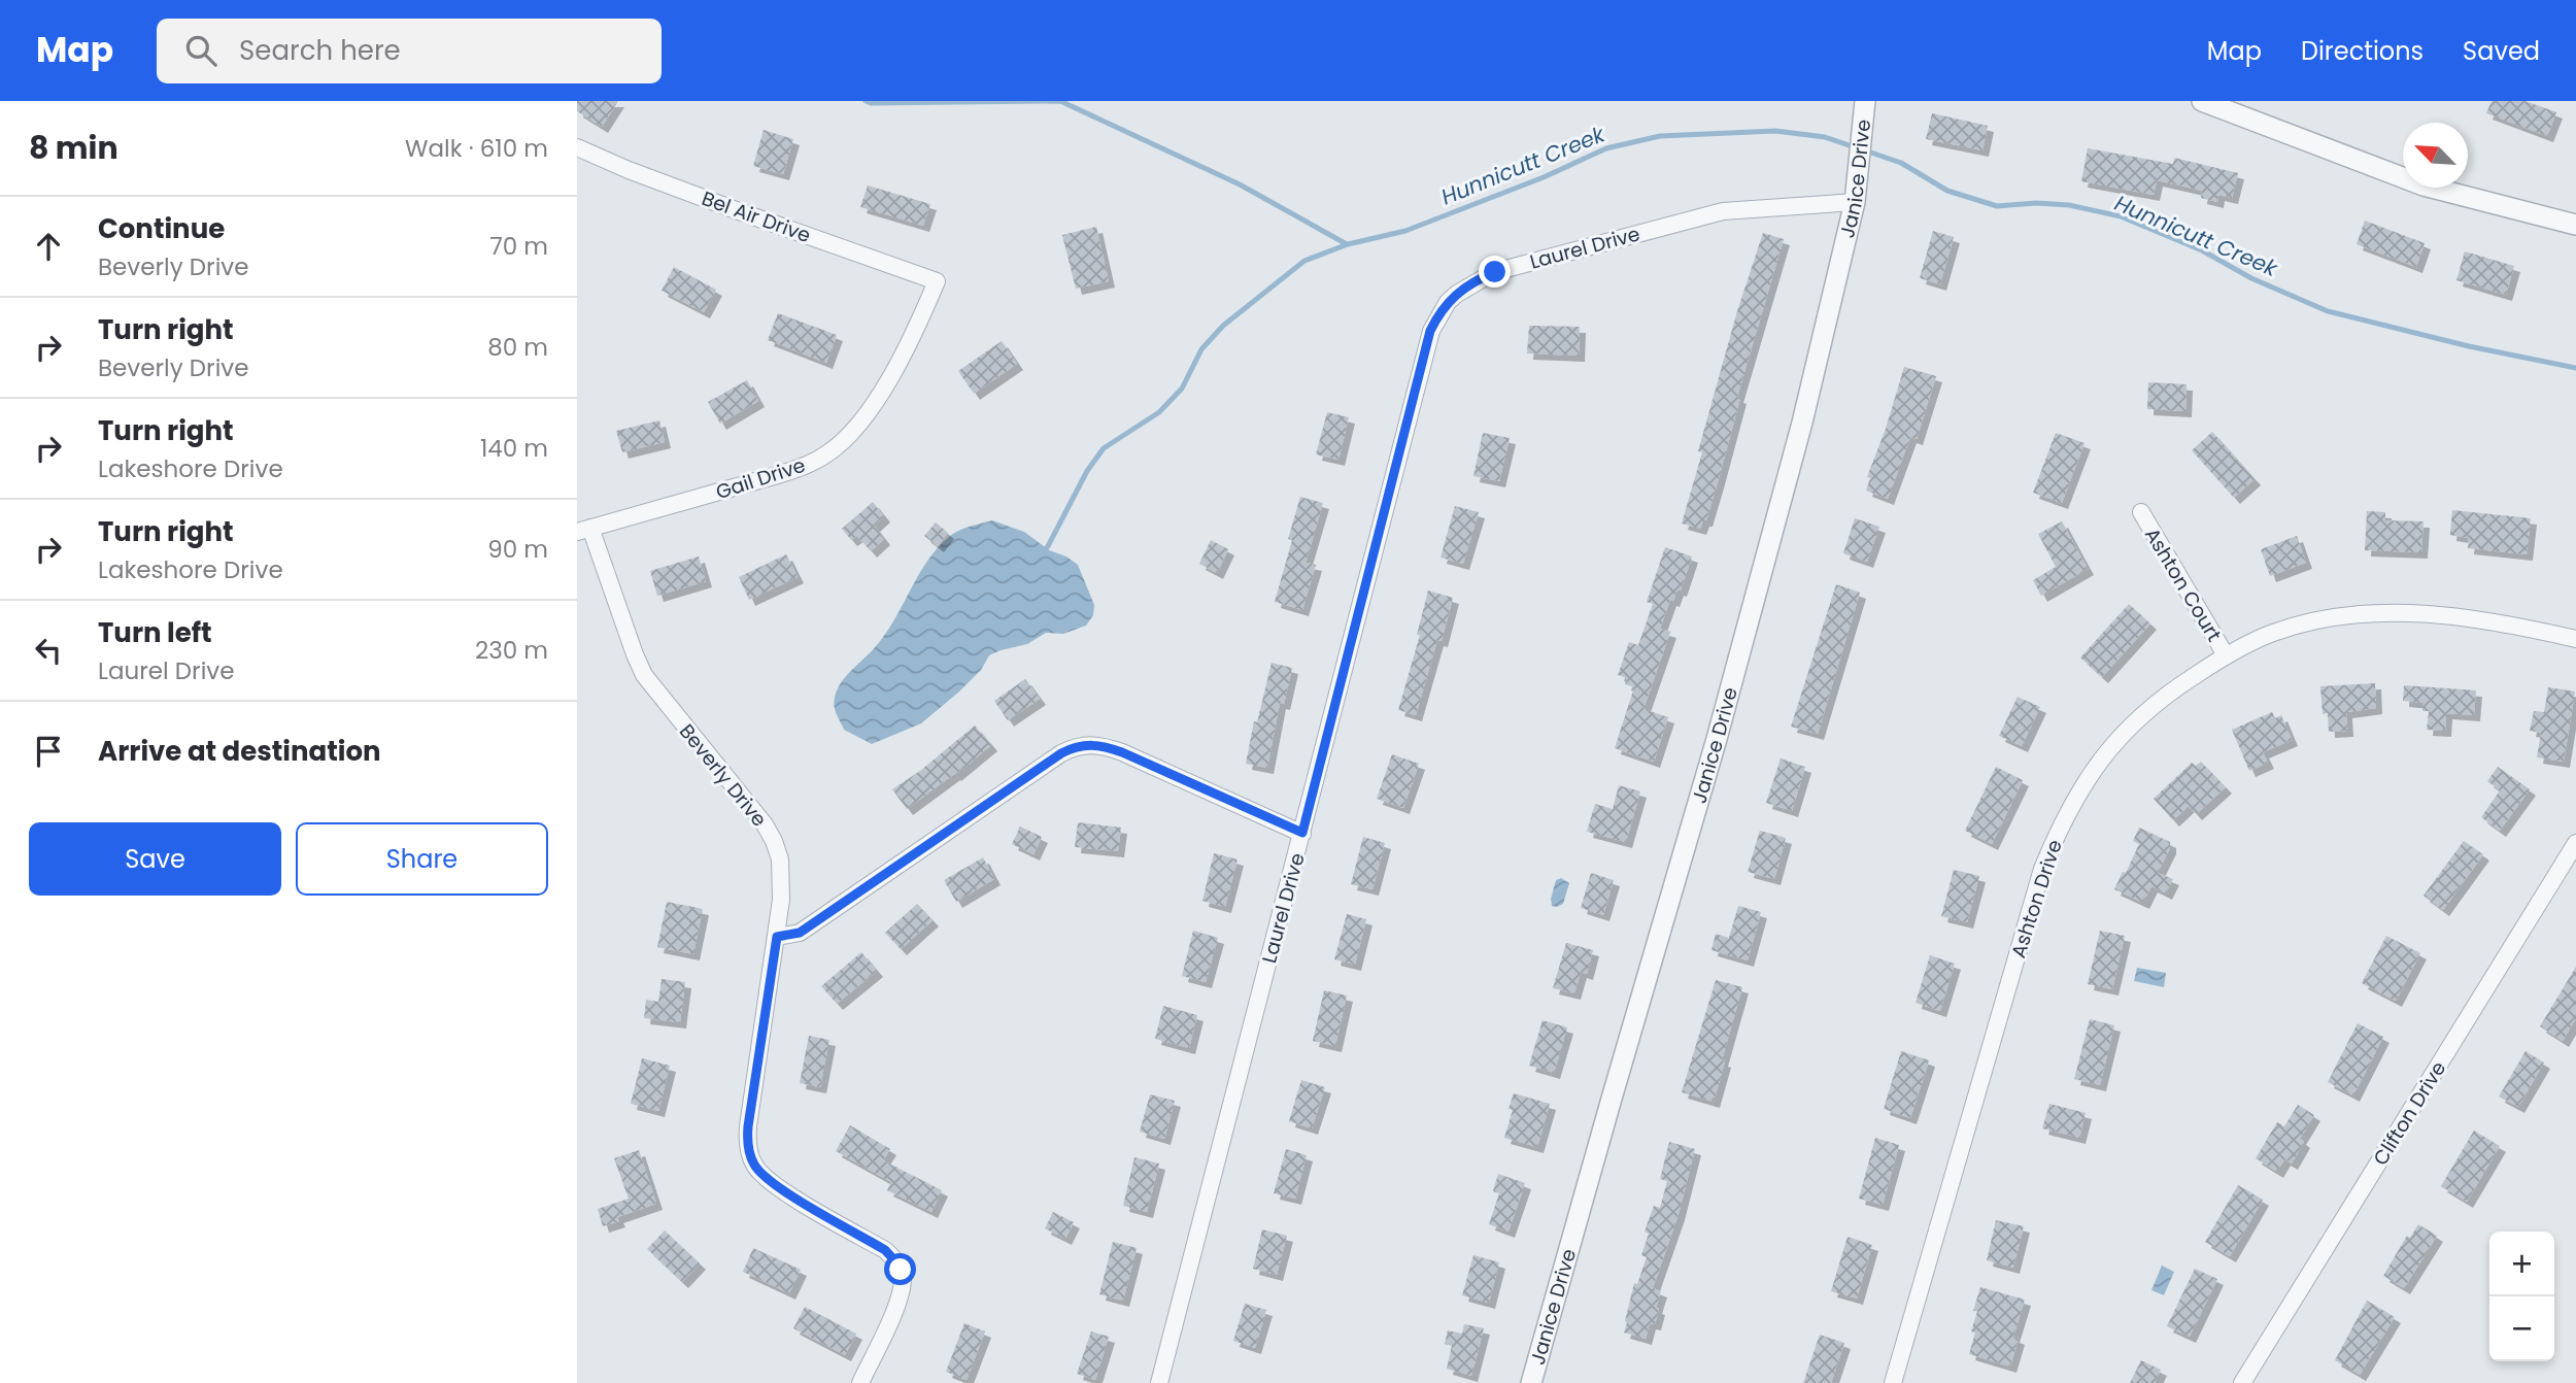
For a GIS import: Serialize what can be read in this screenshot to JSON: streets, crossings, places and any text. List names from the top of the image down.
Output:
{
  "streets": {
    "street": [
      "Janice Drive",
      "Bel Air Drive",
      "Laurel Drive",
      "Gail Drive",
      "Ashton Court",
      "Beverly Drive",
      "Ashton Drive",
      "Clifton Drive"
    ]
  },
  "crossings": [
    ["Janice Drive", "Laurel Drive"],
    ["Bel Air Drive", "Gail Drive"],
    ["Gail Drive", "Beverly Drive"],
    ["Ashton Court", "Ashton Drive"]
  ],
  "water": ["Hunnicutt Creek"],
  "north": "top left",
  "page": {
    "header": "Map",
    "search": "Search here",
    "nav": ["Map", "Directions", "Saved"],
    "heading": ["8 min", "Walk · 610 m"],
    "list": [
      ["Continue", "Beverly Drive", "70 m"],
      ["Turn right", "Beverly Drive", "80 m"],
      ["Turn right", "Lakeshore Drive", "140 m"],
      ["Turn right", "Lakeshore Drive", "90 m"],
      ["Turn left", "Laurel Drive", "230 m"],
      "Arrive at destination"
    ],
    "buttons": ["Save", "Share"],
    "map_buttons": ["+", "−"]
  }
}
